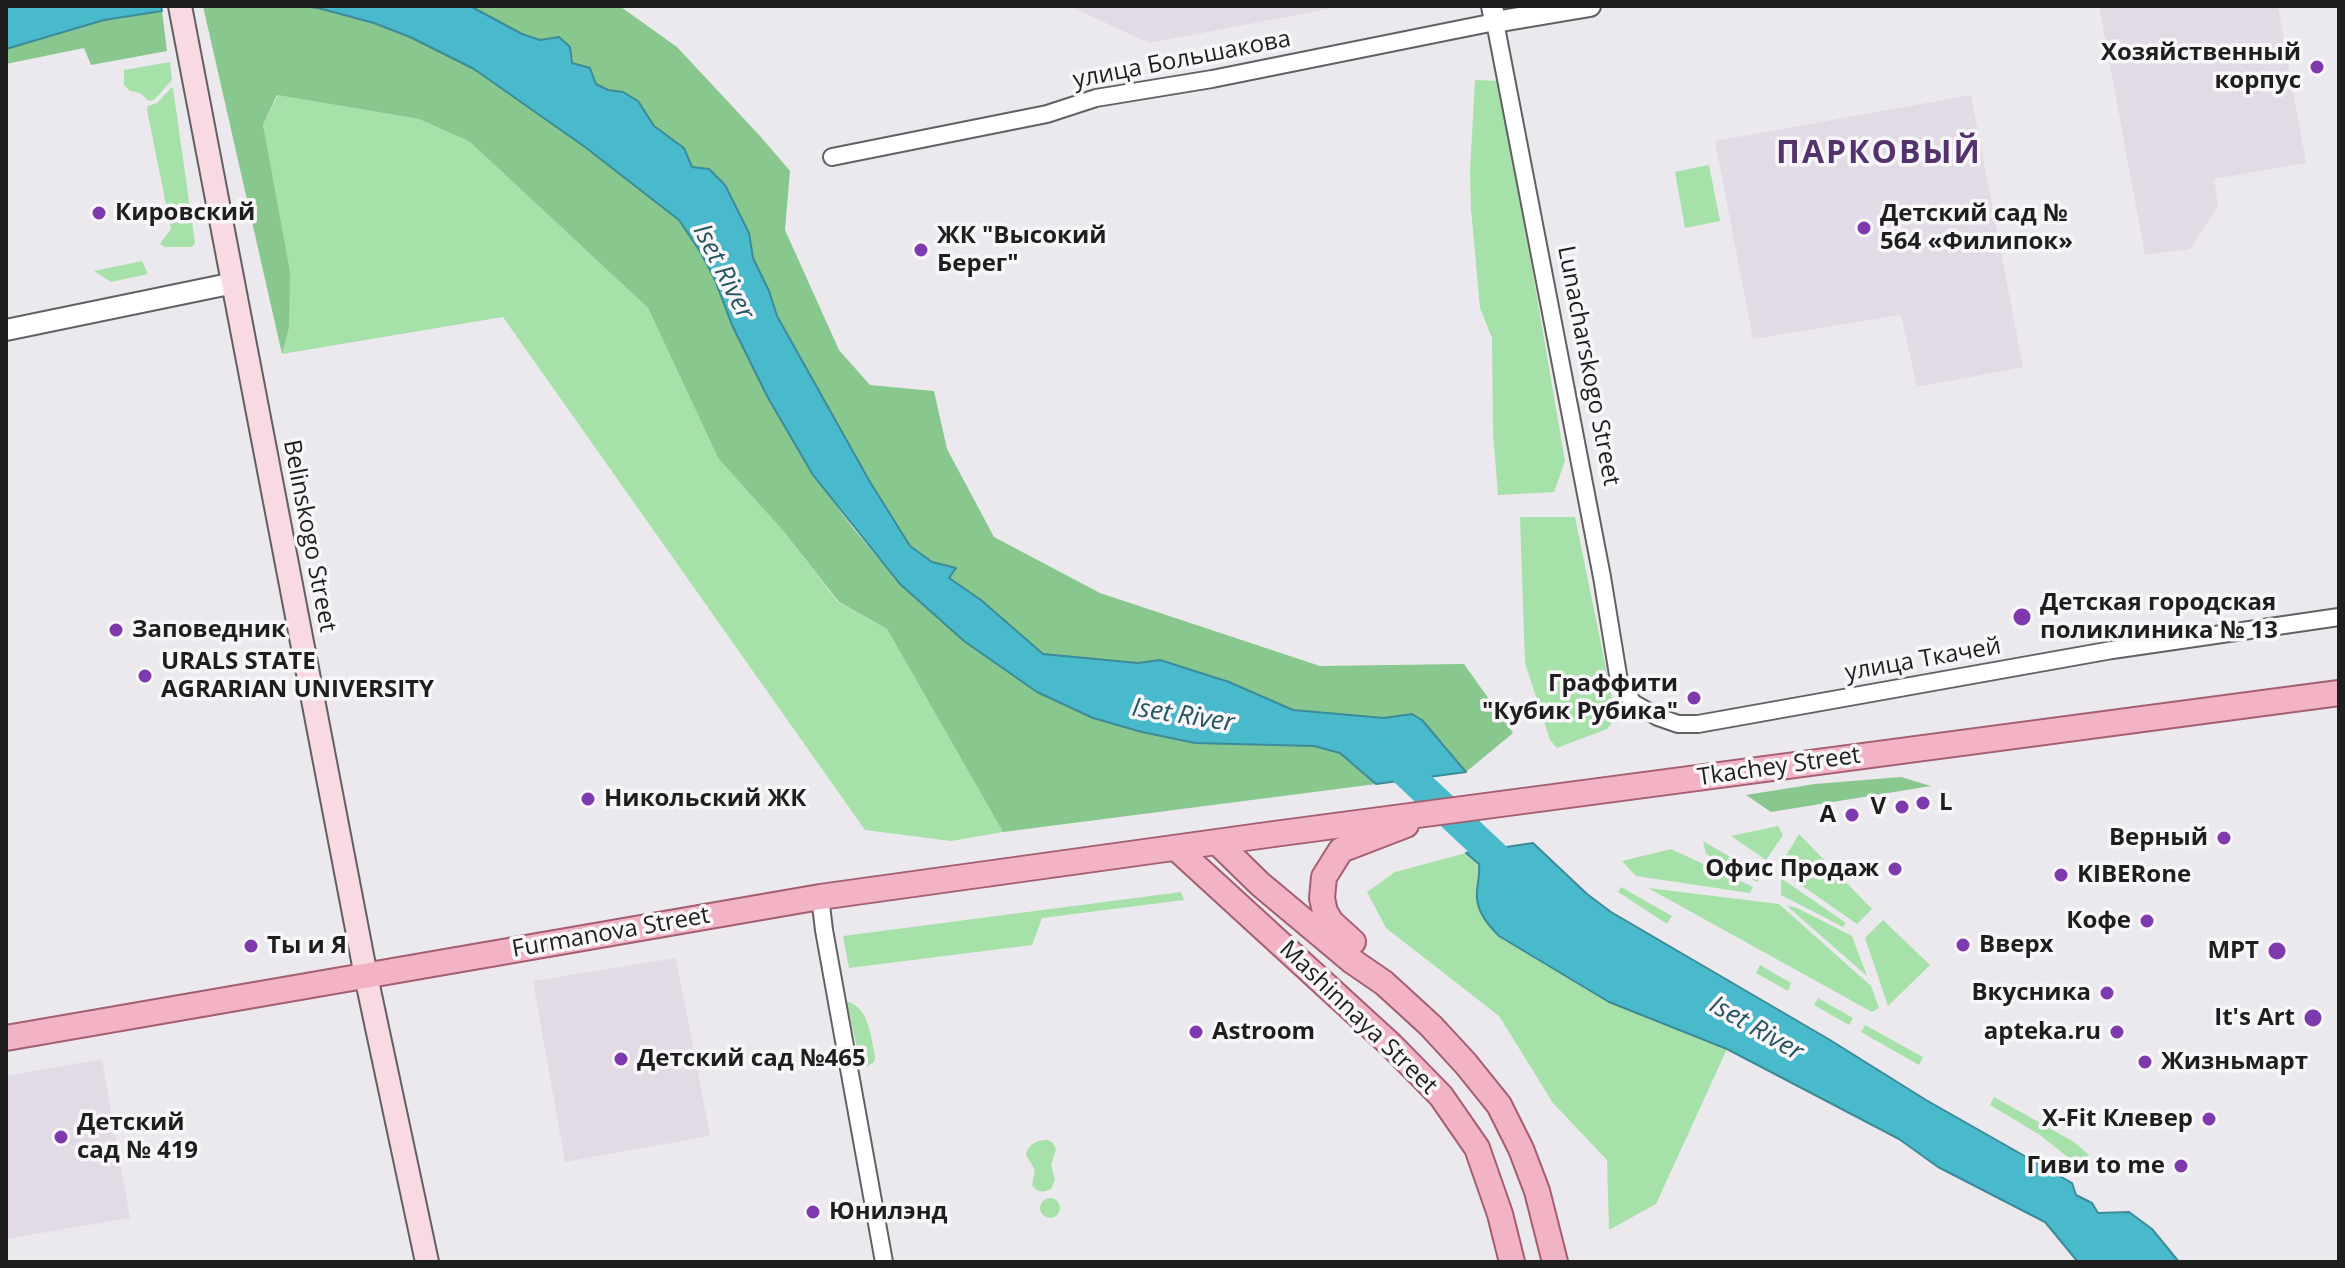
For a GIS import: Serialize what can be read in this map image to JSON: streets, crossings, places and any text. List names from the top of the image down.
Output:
{
  "streets": {
    "main road": [
      "Belinskogo Street",
      "Tkachey Street",
      "Furmanova Street",
      "Mashinnaya Street"
    ],
    "street": ["улица Большакова", "Lunacharskogo Street", "улица Ткачей"]
  },
  "crossings": [
    ["улица Большакова", "Lunacharskogo Street"],
    ["Lunacharskogo Street", "улица Ткачей"],
    ["Belinskogo Street", "Furmanova Street"],
    ["Furmanova Street", "Mashinnaya Street"]
  ],
  "districts": ["ПАРКОВЫЙ"],
  "water": ["Iset River"],
  "places": [
    "Хозяйственный корпус",
    "Кировский",
    "Детский сад № 564 «Филипок»",
    "ЖК \"Высокий Берег\"",
    "Детская городская поликлиника № 13",
    "Заповедник",
    "URALS STATE AGRARIAN UNIVERSITY",
    "Граффити \"Кубик Рубика\"",
    "Никольский ЖК",
    "L",
    "V",
    "A",
    "Верный",
    "Офис Продаж",
    "KIBERone",
    "Кофе",
    "Вверх",
    "Ты и Я",
    "МРТ",
    "Вкусника",
    "It's Art",
    "Astroom",
    "apteka.ru",
    "Детский сад №465",
    "Жизньмарт",
    "X-Fit Клевер",
    "Детский сад № 419",
    "Гиви to me",
    "Юнилэнд"
  ]
}
